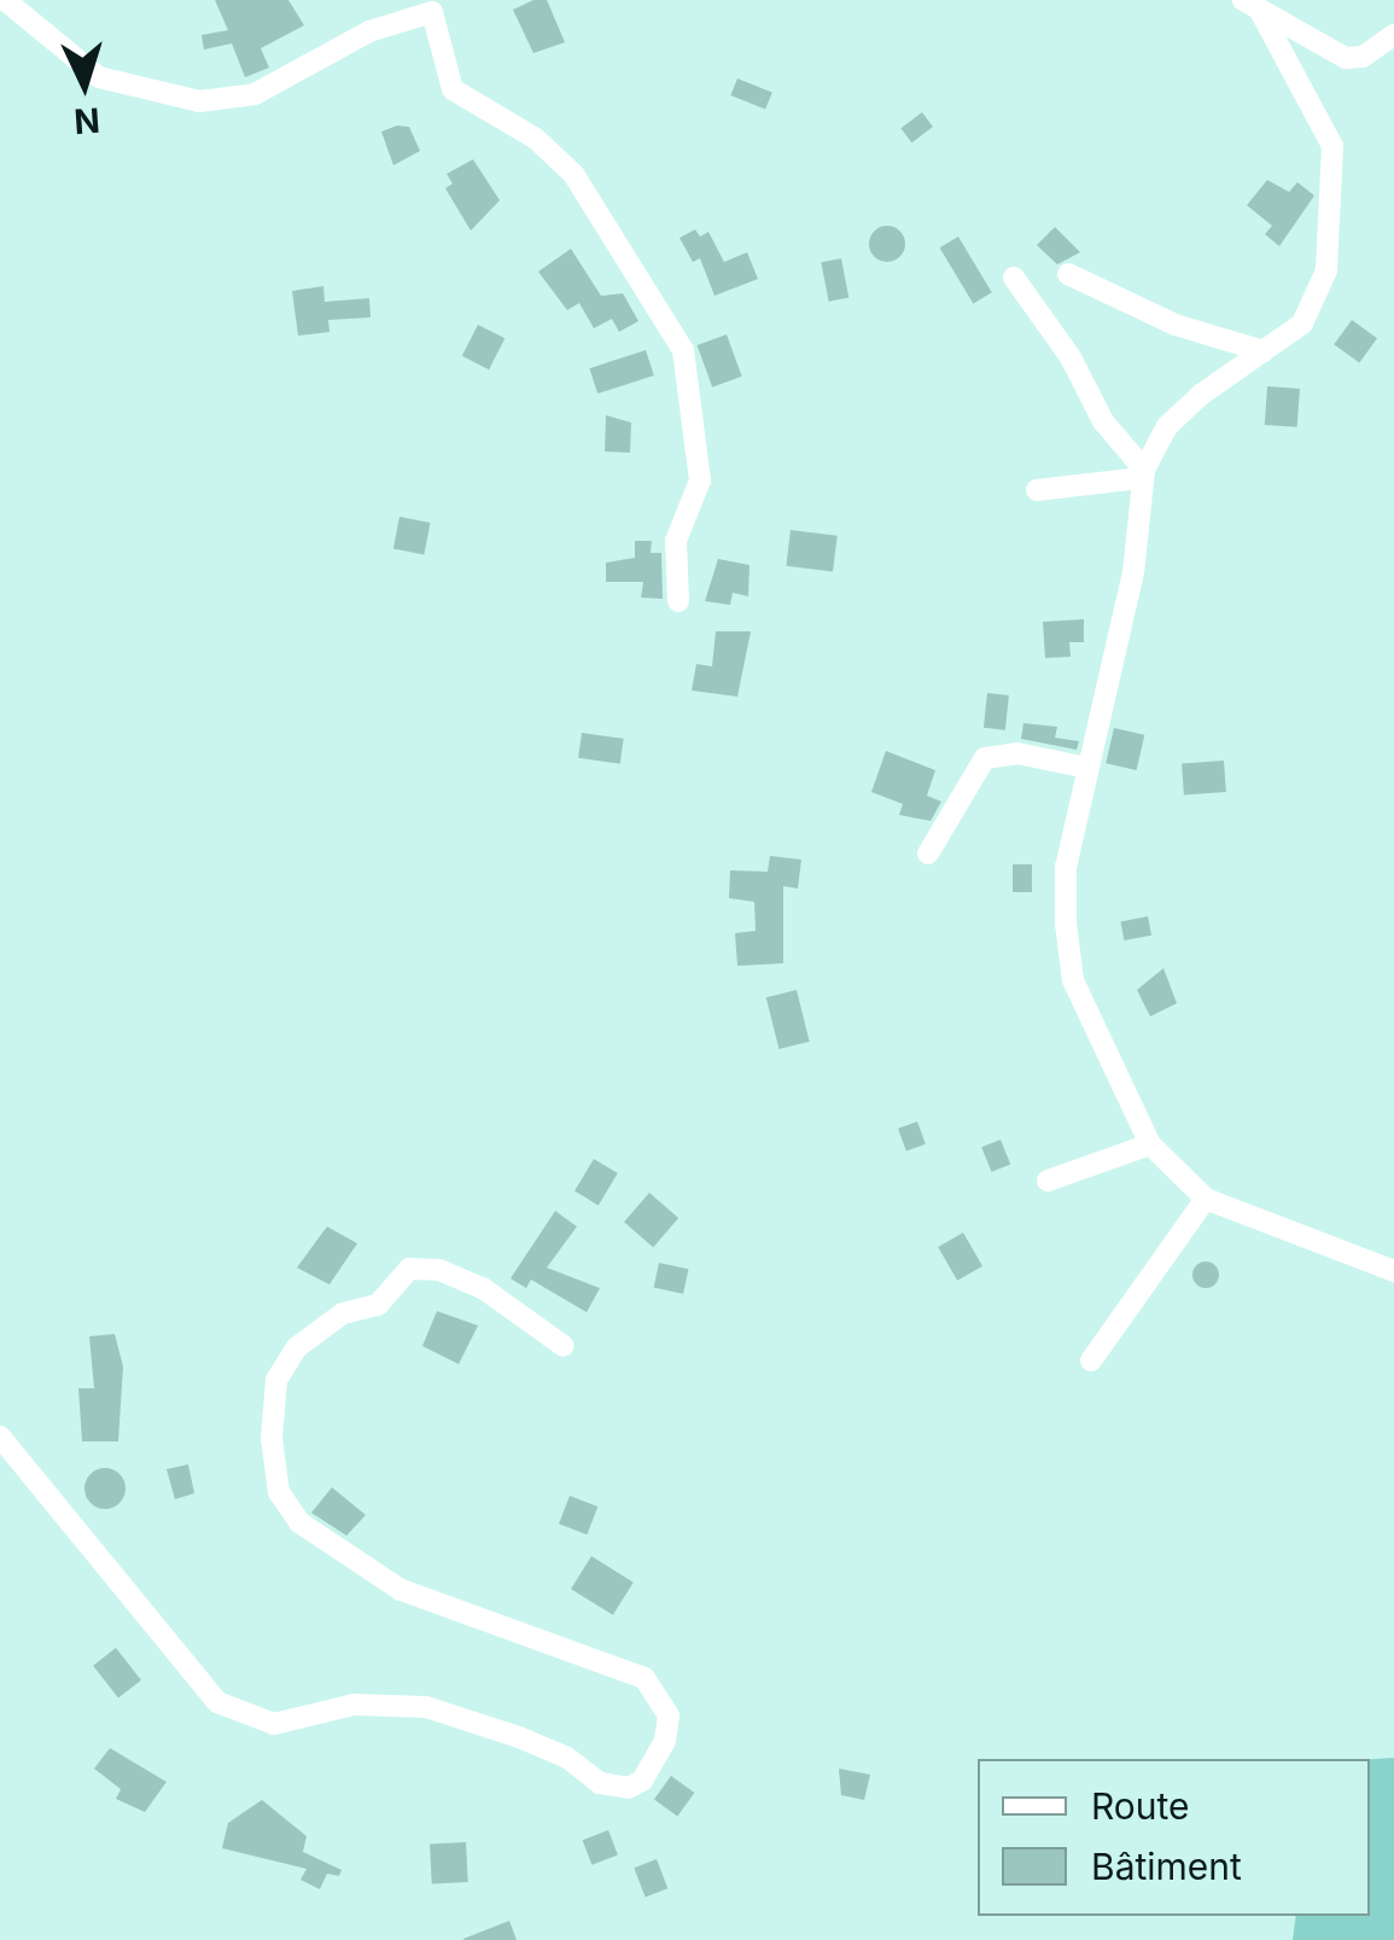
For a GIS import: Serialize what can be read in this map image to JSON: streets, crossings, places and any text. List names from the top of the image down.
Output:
{
  "legend": ["Route", "Bâtiment"],
  "north": "bottom"
}
